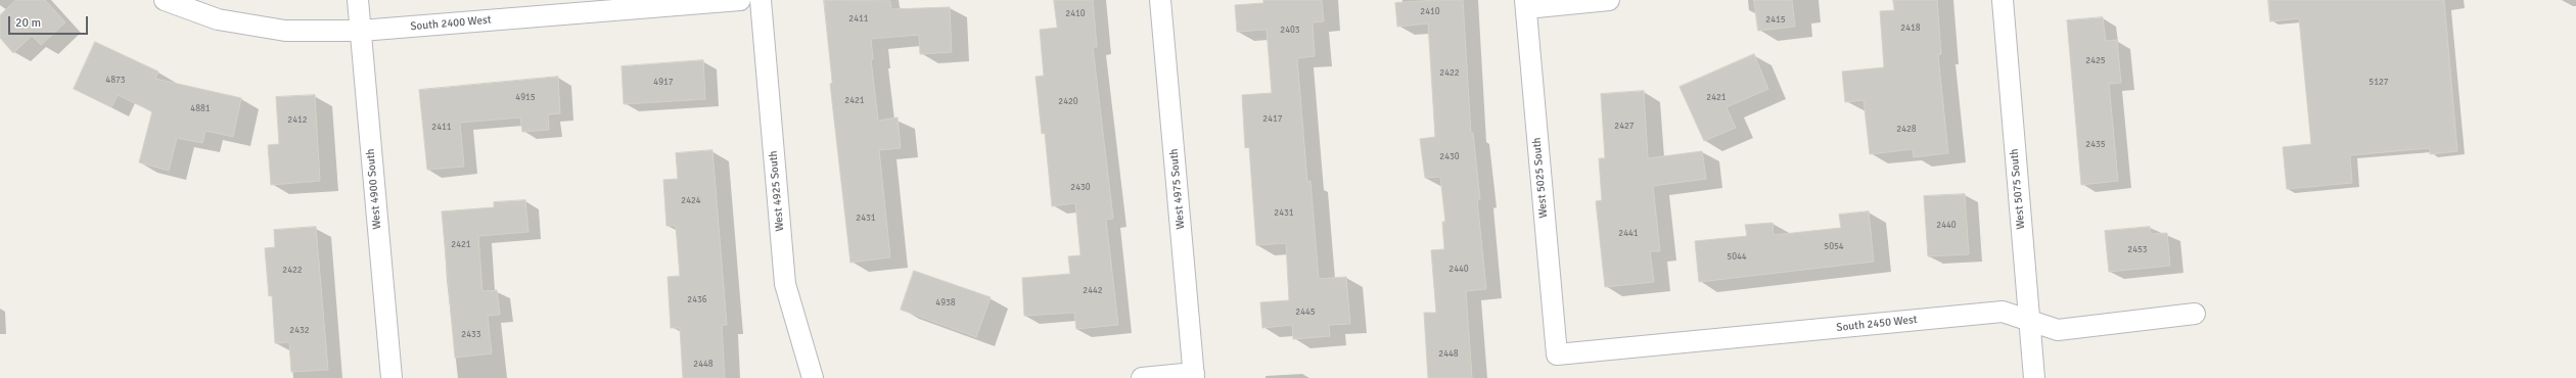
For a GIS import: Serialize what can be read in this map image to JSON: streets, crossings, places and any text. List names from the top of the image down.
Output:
{
  "streets": {
    "street": [
      "South 2400 West",
      "West 5025 South",
      "West 4900 South",
      "West 4975 South",
      "West 5075 South",
      "West 4925 South",
      "South 2450 West"
    ]
  },
  "crossings": [
    ["South 2400 West", "West 4900 South"],
    ["West 5025 South", "South 2450 West"],
    ["West 5075 South", "South 2450 West"]
  ],
  "house_numbers": [
    "2410",
    "2410",
    "2411",
    "2415",
    "2418",
    "2403",
    "2425",
    "2422",
    "4873",
    "4917",
    "5127",
    "4915",
    "2421",
    "2421",
    "2420",
    "4881",
    "2417",
    "2412",
    "2427",
    "2411",
    "2428",
    "2435",
    "2430",
    "2430",
    "2424",
    "2431",
    "2431",
    "2440",
    "2441",
    "2421",
    "5054",
    "2453",
    "5044",
    "2440",
    "2422",
    "2442",
    "2436",
    "4938",
    "2445",
    "2432",
    "2433",
    "2448",
    "2448"
  ],
  "scale_bar": "20 m"
}
